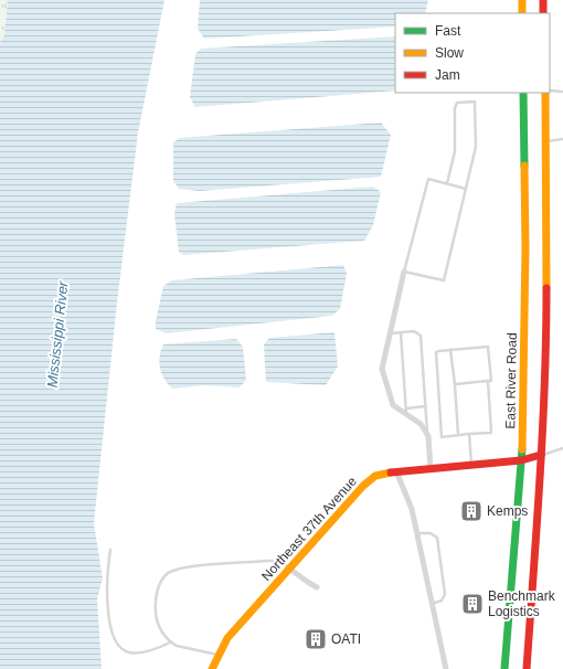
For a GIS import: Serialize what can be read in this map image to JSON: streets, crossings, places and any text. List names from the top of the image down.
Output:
{
  "streets": {
    "street": ["East River Road", "Northeast 37th Avenue"]
  },
  "crossings": [
    ["East River Road", "Northeast 37th Avenue"]
  ],
  "water": ["Mississippi River"],
  "places": {
    "building": ["Kemps", "Benchmark Logistics", "OATI"]
  },
  "legend": ["Fast", "Slow", "Jam"]
}
